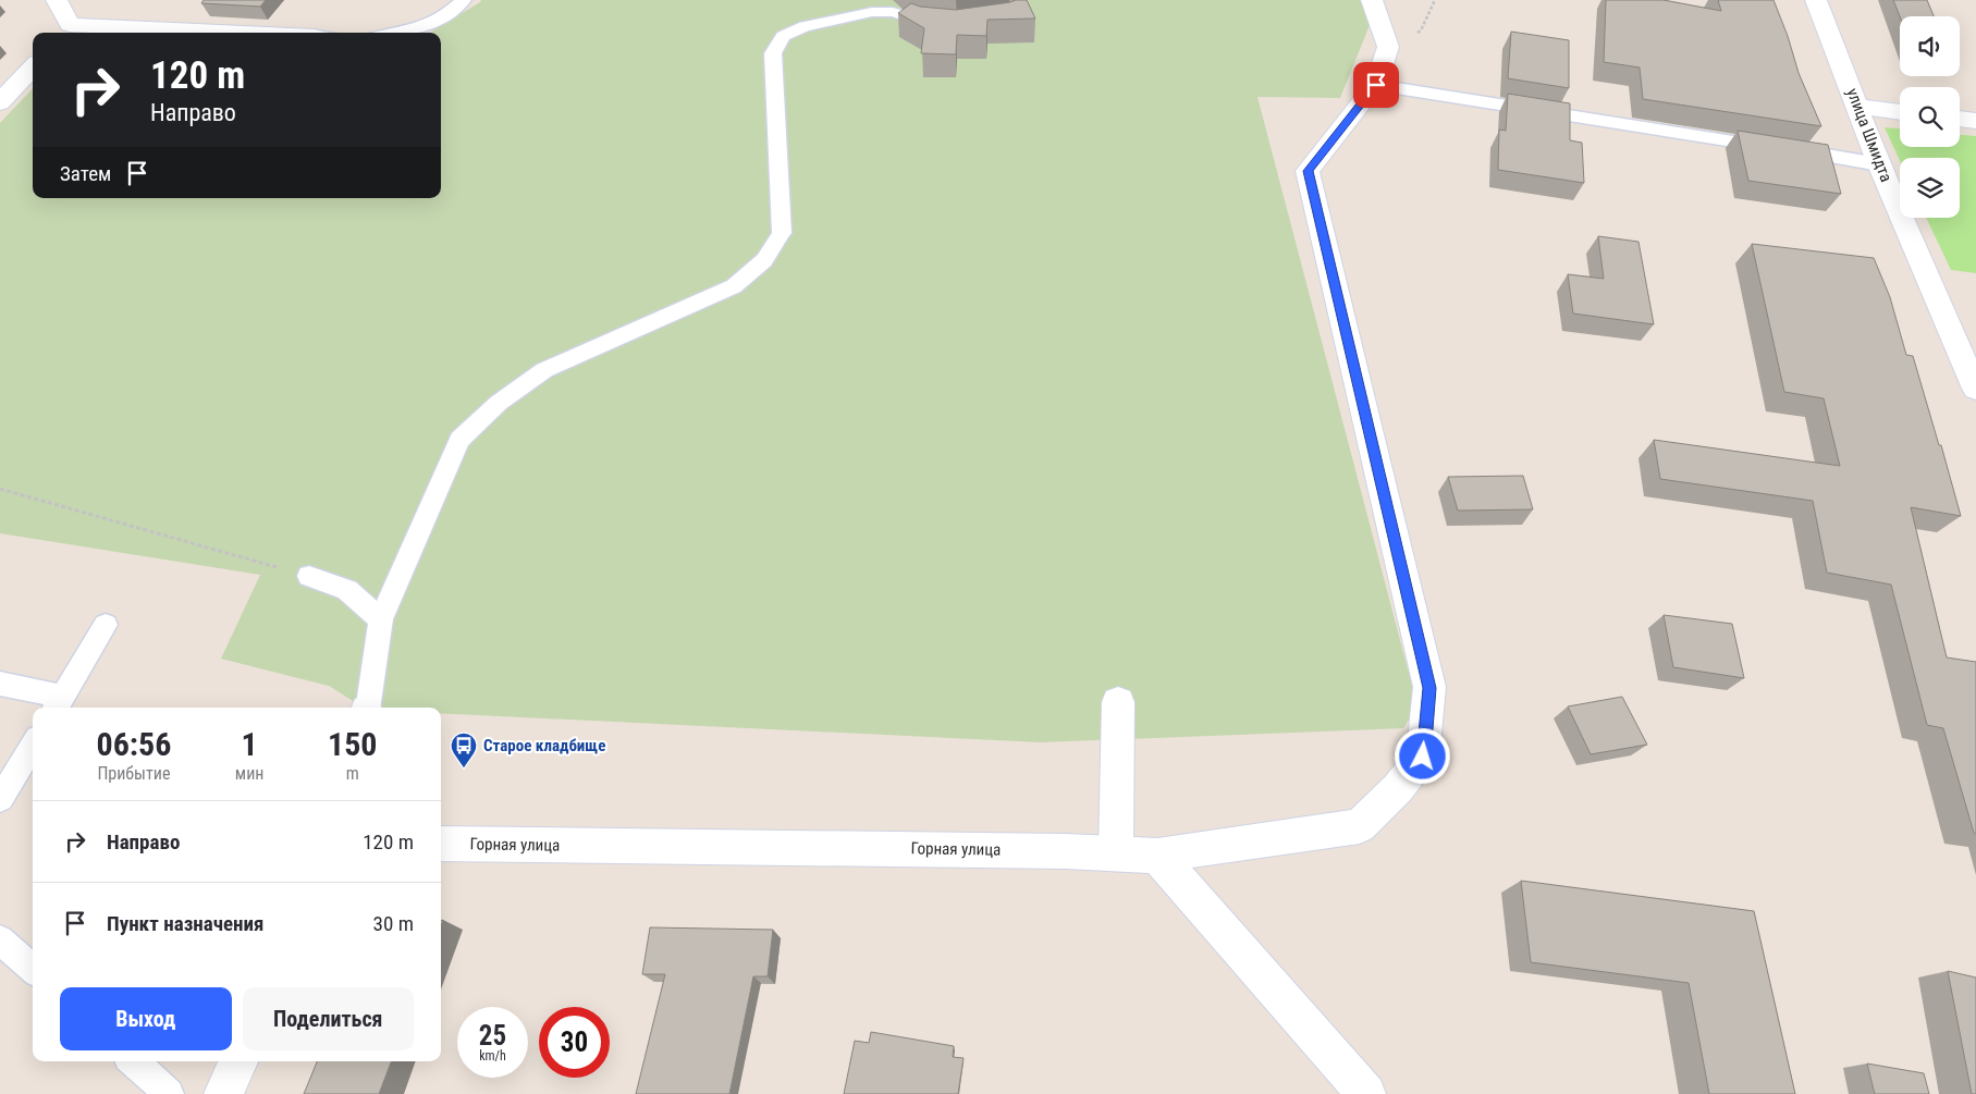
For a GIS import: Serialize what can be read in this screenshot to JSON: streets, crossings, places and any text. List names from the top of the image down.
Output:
{
  "streets": {
    "street": ["улица Шмидта", "Горная улица"]
  },
  "places": {
    "bus stop": ["Старое кладбище"]
  },
  "page": {
    "turn": ["120 m", "Направо"],
    "then": "Затем",
    "eta": [
      "06:56",
      "Прибытие",
      "1",
      "мин",
      "150",
      "m"
    ],
    "list": [
      {
        "name": "Направо",
        "value": "120 m"
      },
      {
        "name": "Пункт назначения",
        "value": "30 m"
      }
    ],
    "buttons": ["Выход", "Поделиться"],
    "speed": "25 km/h",
    "limit": "30"
  }
}
